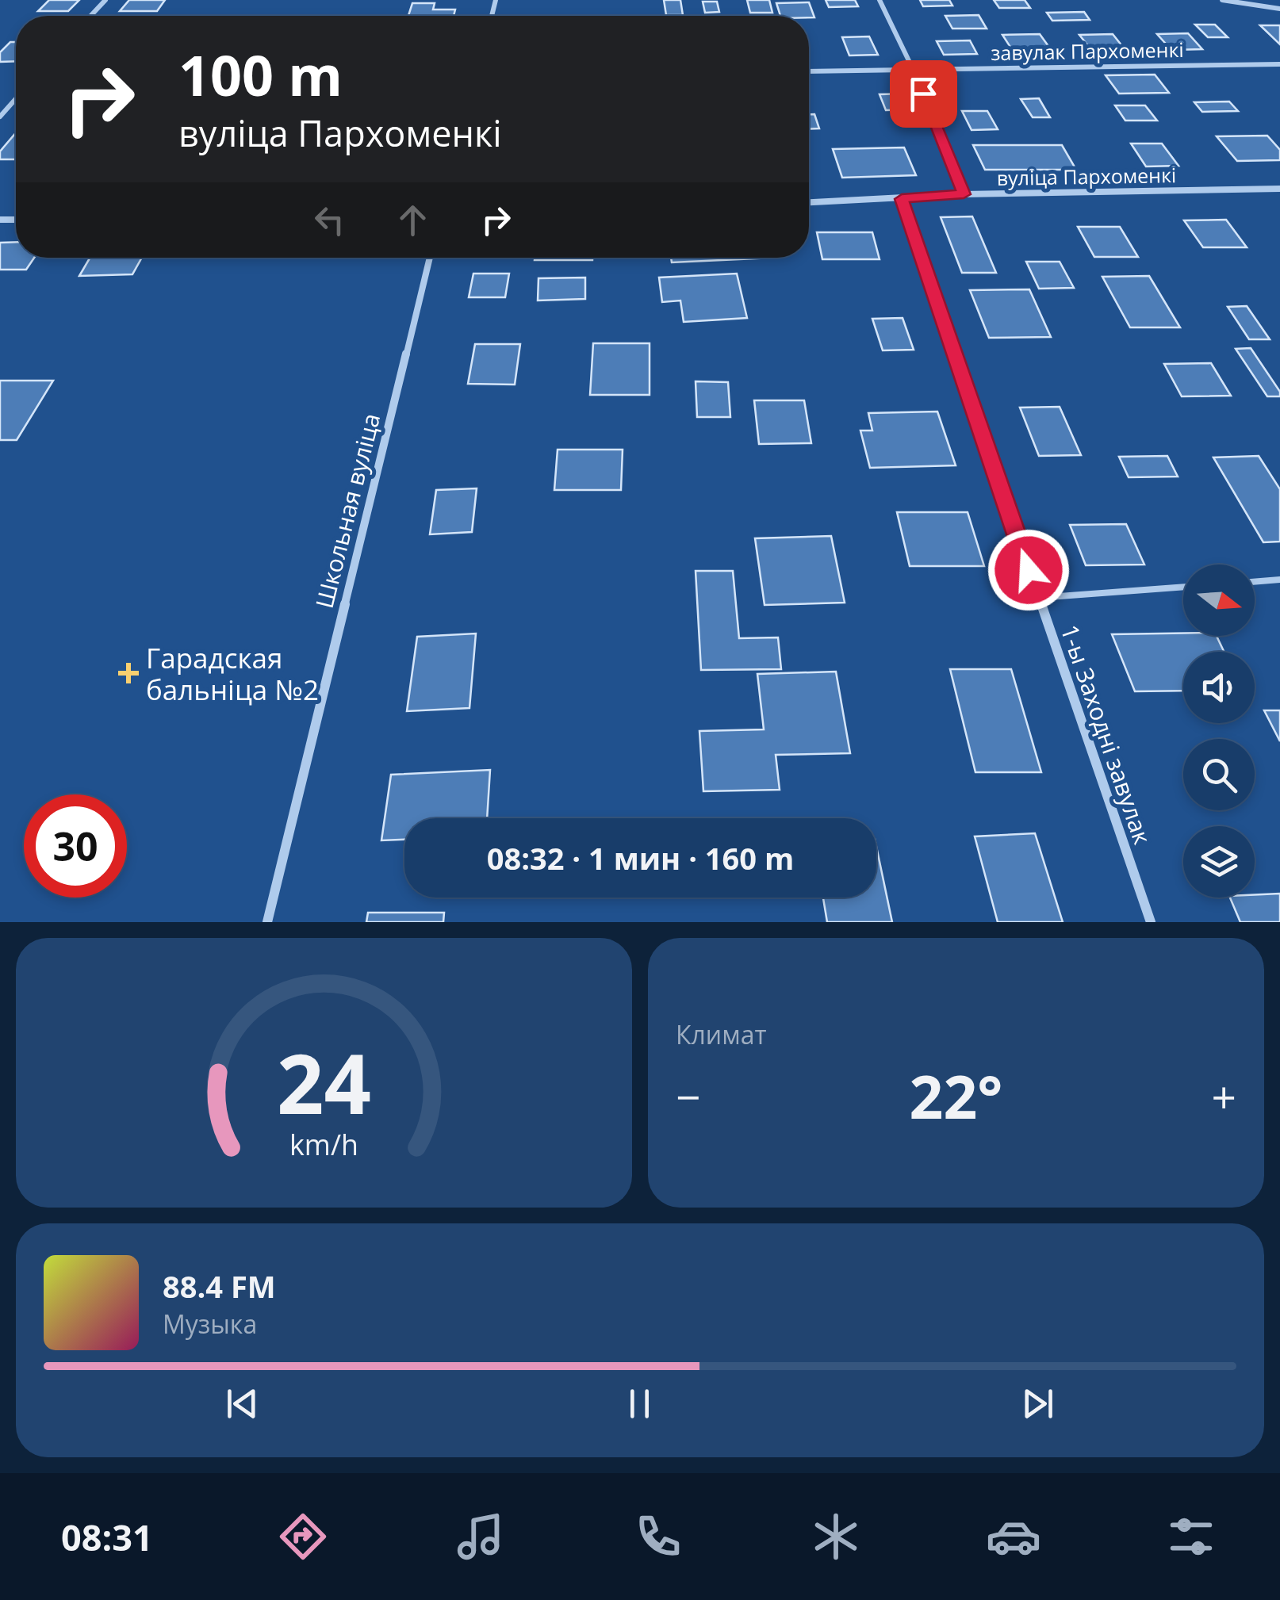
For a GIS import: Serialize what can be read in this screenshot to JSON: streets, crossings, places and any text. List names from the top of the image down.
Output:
{
  "streets": {
    "street": [
      "завулак Пархоменкі",
      "вуліца Пархоменкі",
      "Школьная вуліца",
      "1-ы Заходні завулак"
    ]
  },
  "crossings": [
    ["вуліца Пархоменкі", "1-ы Заходні завулак"]
  ],
  "places": {
    "health": ["Гарадская бальніца №2"]
  },
  "north": "right",
  "page": {
    "turn": ["100 m", "вуліца Пархоменкі"],
    "limit": "30",
    "trip": "08:32 · 1 мин · 160 m",
    "tile": "Климат",
    "heat": ["−", "22°", "+"],
    "song": ["88.4 FM", "Музыка"],
    "tabs": "08:31",
    "gauge": ["24", "km/h"]
  }
}
